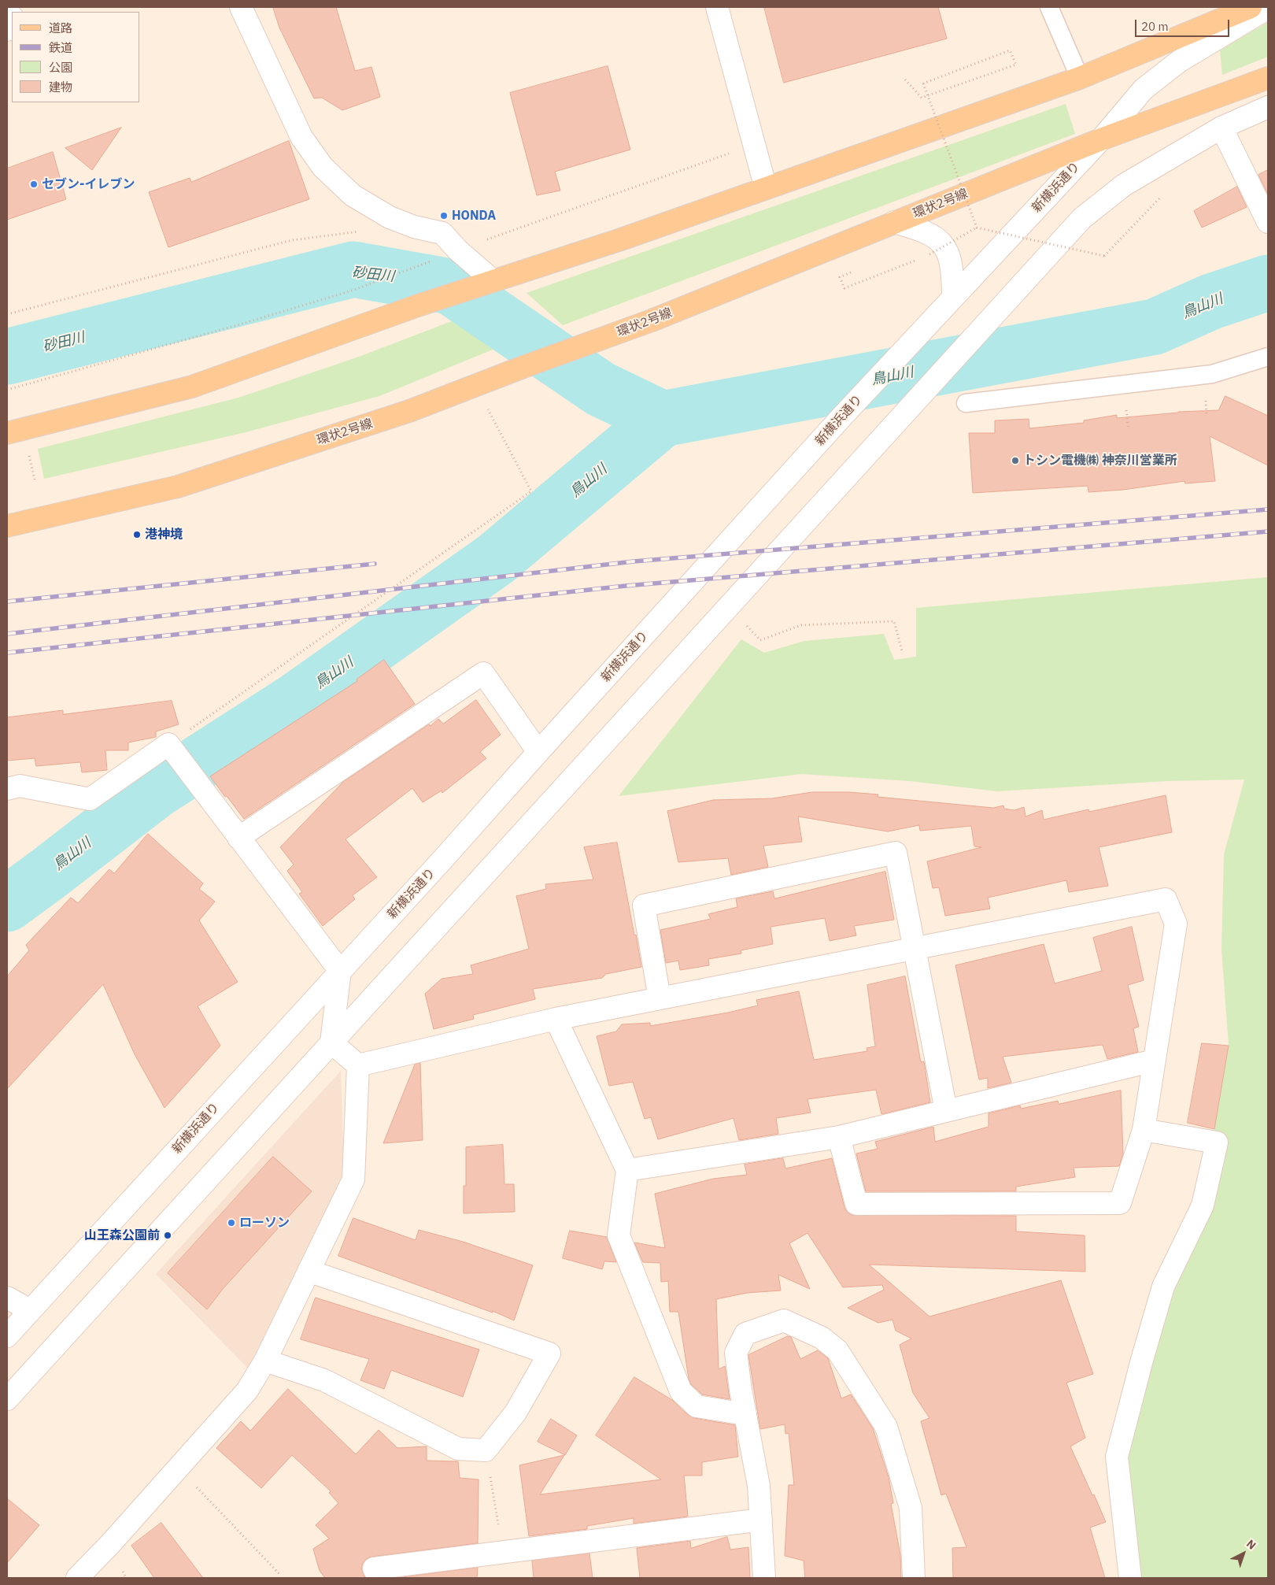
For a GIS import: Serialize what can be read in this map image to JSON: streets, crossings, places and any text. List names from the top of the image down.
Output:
{
  "streets": {
    "main road": ["環状2号線"],
    "street": ["新横浜通り"]
  },
  "crossings": [
    ["新横浜通り", "環状2号線"]
  ],
  "water": ["砂田川", "鳥山川"],
  "places": [
    "セブン-イレブン",
    "HONDA",
    "トシン電機㈱ 神奈川営業所",
    "港神境",
    "ローソン",
    "山王森公園前"
  ],
  "legend": [
    "道路",
    "鉄道",
    "公園",
    "建物"
  ],
  "scale_bar": "20 m",
  "north": "top right"
}
